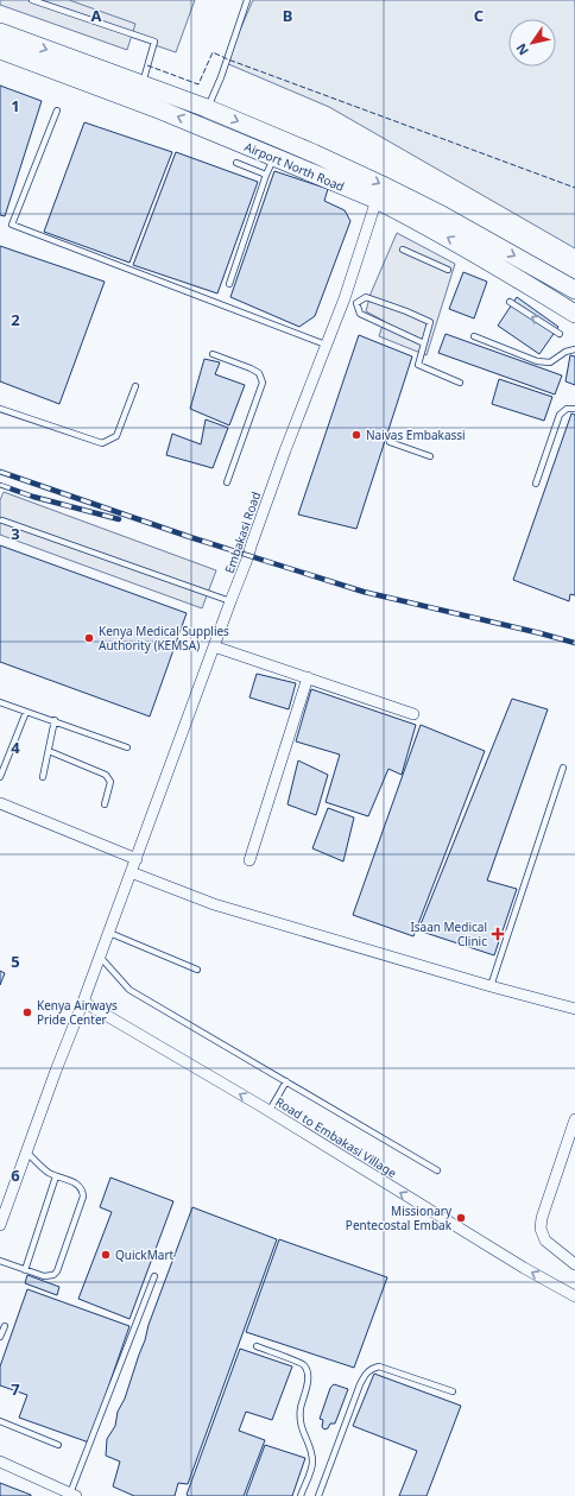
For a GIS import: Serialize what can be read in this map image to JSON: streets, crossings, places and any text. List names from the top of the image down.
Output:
{
  "streets": {
    "main road": ["Airport North Road"],
    "street": ["Embakasi Road", "Road to Embakasi Village"]
  },
  "crossings": [
    ["Airport North Road", "Embakasi Road"],
    ["Embakasi Road", "Road to Embakasi Village"]
  ],
  "one_way": ["Road to Embakasi Village"],
  "places": {
    "other": [
      "Naivas Embakassi",
      "Kenya Medical Supplies Authority (KEMSA)",
      "Kenya Airways Pride Center",
      "Missionary Pentecostal Embak",
      "QuickMart"
    ],
    "health": ["Isaan Medical Clinic"]
  },
  "north": "bottom left",
  "grid": {
    "columns": ["A", "B", "C"],
    "rows": [
      "1",
      "2",
      "3",
      "4",
      "5",
      "6",
      "7"
    ]
  }
}
